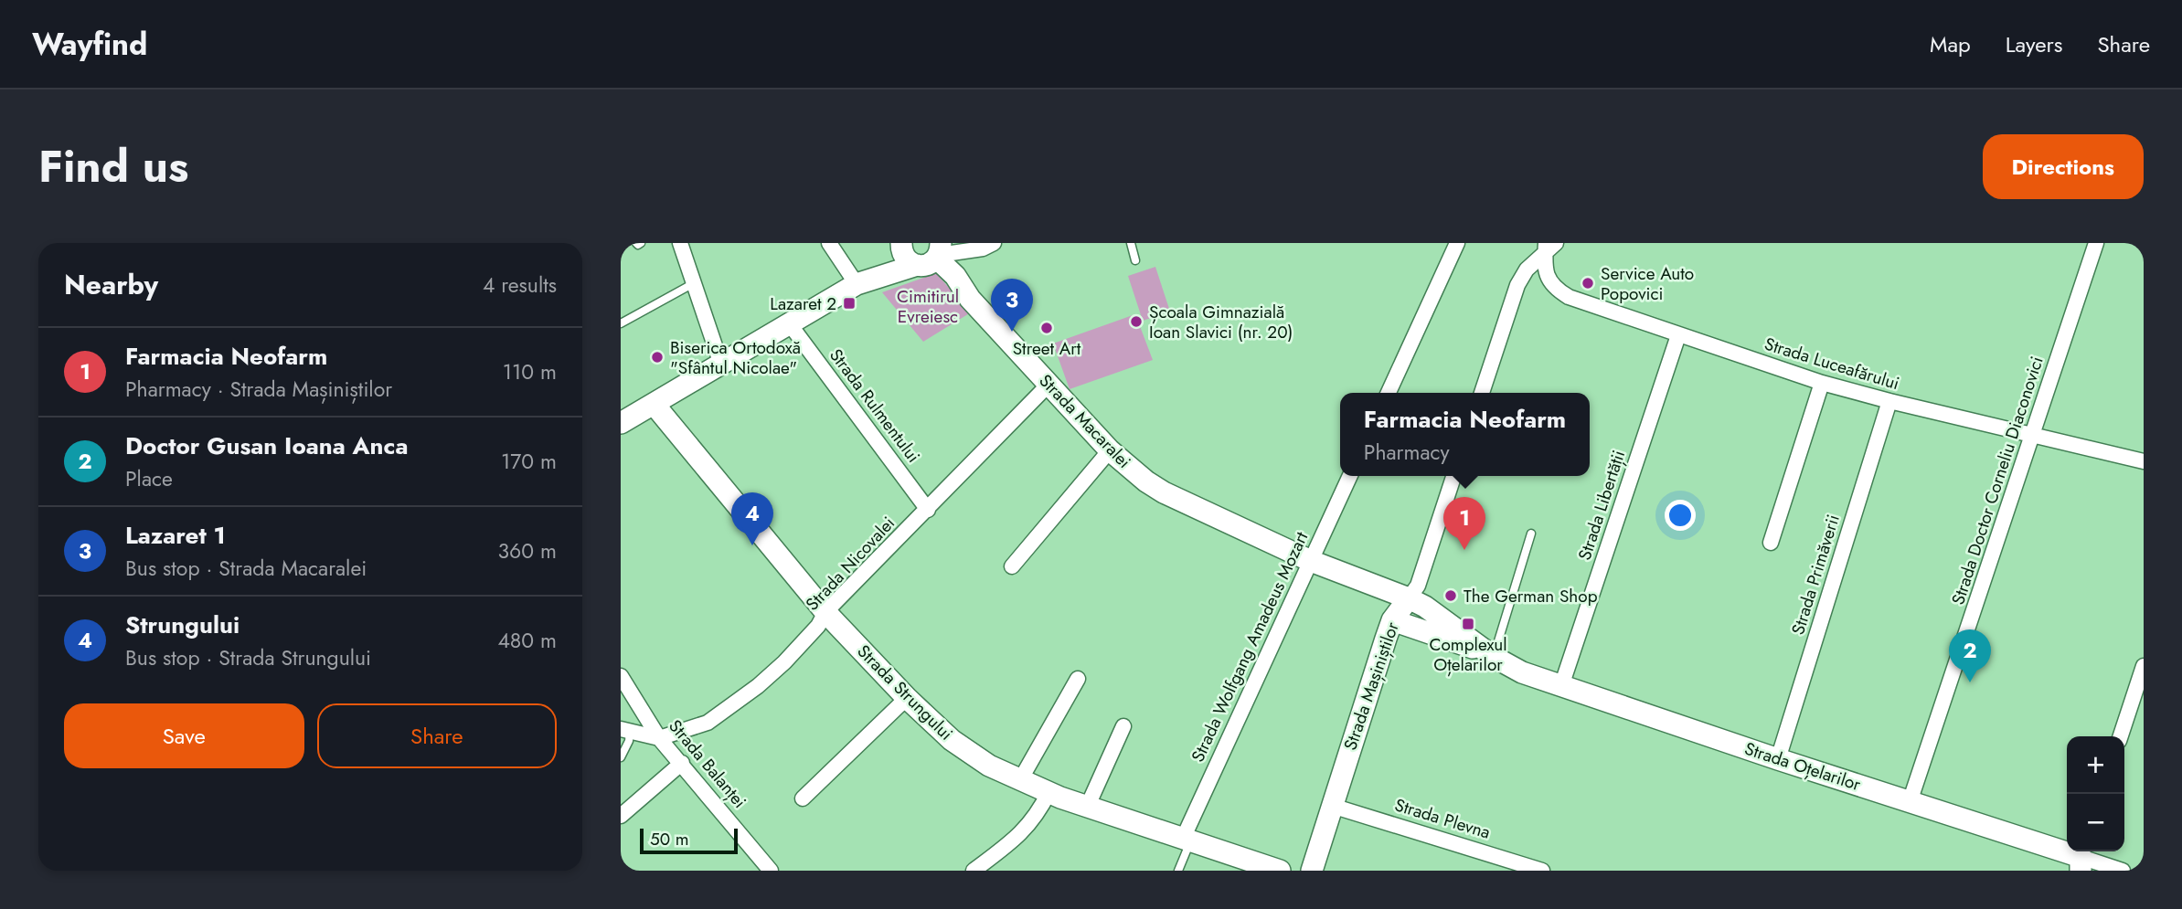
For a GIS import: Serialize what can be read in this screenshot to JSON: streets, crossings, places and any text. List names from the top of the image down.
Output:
{
  "streets": {
    "street": [
      "Strada Luceafărului",
      "Strada Rulmentului",
      "Strada Macaralei",
      "Strada Doctor Corneliu Diaconovici",
      "Strada Libertății",
      "Strada Nicovalei",
      "Strada Primăverii",
      "Strada Wolfgang Amadeus Mozart",
      "Strada Mașiniștilor",
      "Strada Strungului",
      "Strada Balanței",
      "Strada Oțelarilor",
      "Strada Plevna"
    ]
  },
  "crossings": [
    ["Strada Luceafărului", "Strada Doctor Corneliu Diaconovici"],
    ["Strada Luceafărului", "Strada Libertății"],
    ["Strada Luceafărului", "Strada Primăverii"],
    ["Strada Rulmentului", "Strada Nicovalei"],
    ["Strada Macaralei", "Strada Nicovalei"],
    ["Strada Macaralei", "Strada Wolfgang Amadeus Mozart"],
    ["Strada Macaralei", "Strada Mașiniștilor"],
    ["Strada Macaralei", "Strada Oțelarilor"],
    ["Strada Doctor Corneliu Diaconovici", "Strada Oțelarilor"],
    ["Strada Libertății", "Strada Oțelarilor"],
    ["Strada Nicovalei", "Strada Strungului"],
    ["Strada Nicovalei", "Strada Balanței"],
    ["Strada Primăverii", "Strada Oțelarilor"],
    ["Strada Wolfgang Amadeus Mozart", "Strada Strungului"],
    ["Strada Mașiniștilor", "Strada Oțelarilor"],
    ["Strada Mașiniștilor", "Strada Plevna"]
  ],
  "parks": ["Cimitirul Evreiesc"],
  "places": {
    "other": [
      "Service Auto Popovici",
      "Școala Gimnazială Ioan Slavici (nr. 20)",
      "Street Art",
      "Biserica Ortodoxă \"Sfântul Nicolae\"",
      "The German Shop"
    ],
    "transit": ["Lazaret 2", "Complexul Oțelarilor"]
  },
  "scale_bar": "50 m",
  "page": {
    "header": "Wayfind",
    "nav": ["Map", "Layers", "Share"],
    "title": "Find us",
    "buttons": [
      "Directions",
      ["Save", "Share"]
    ],
    "heading": ["Nearby", "4 results"],
    "pins": [
      "3",
      "4",
      "1",
      "2"
    ],
    "list": [
      {
        "mark": "1",
        "name": "Farmacia Neofarm",
        "note": "Pharmacy · Strada Mașiniștilor",
        "value": "110 m"
      },
      {
        "mark": "2",
        "name": "Doctor Gusan Ioana Anca",
        "note": "Place",
        "value": "170 m"
      },
      {
        "mark": "3",
        "name": "Lazaret 1",
        "note": "Bus stop · Strada Macaralei",
        "value": "360 m"
      },
      {
        "mark": "4",
        "name": "Strungului",
        "note": "Bus stop · Strada Strungului",
        "value": "480 m"
      }
    ],
    "popup": ["Farmacia Neofarm", "Pharmacy"],
    "map_buttons": ["+", "−"],
    "scale": "50 m"
  }
}
